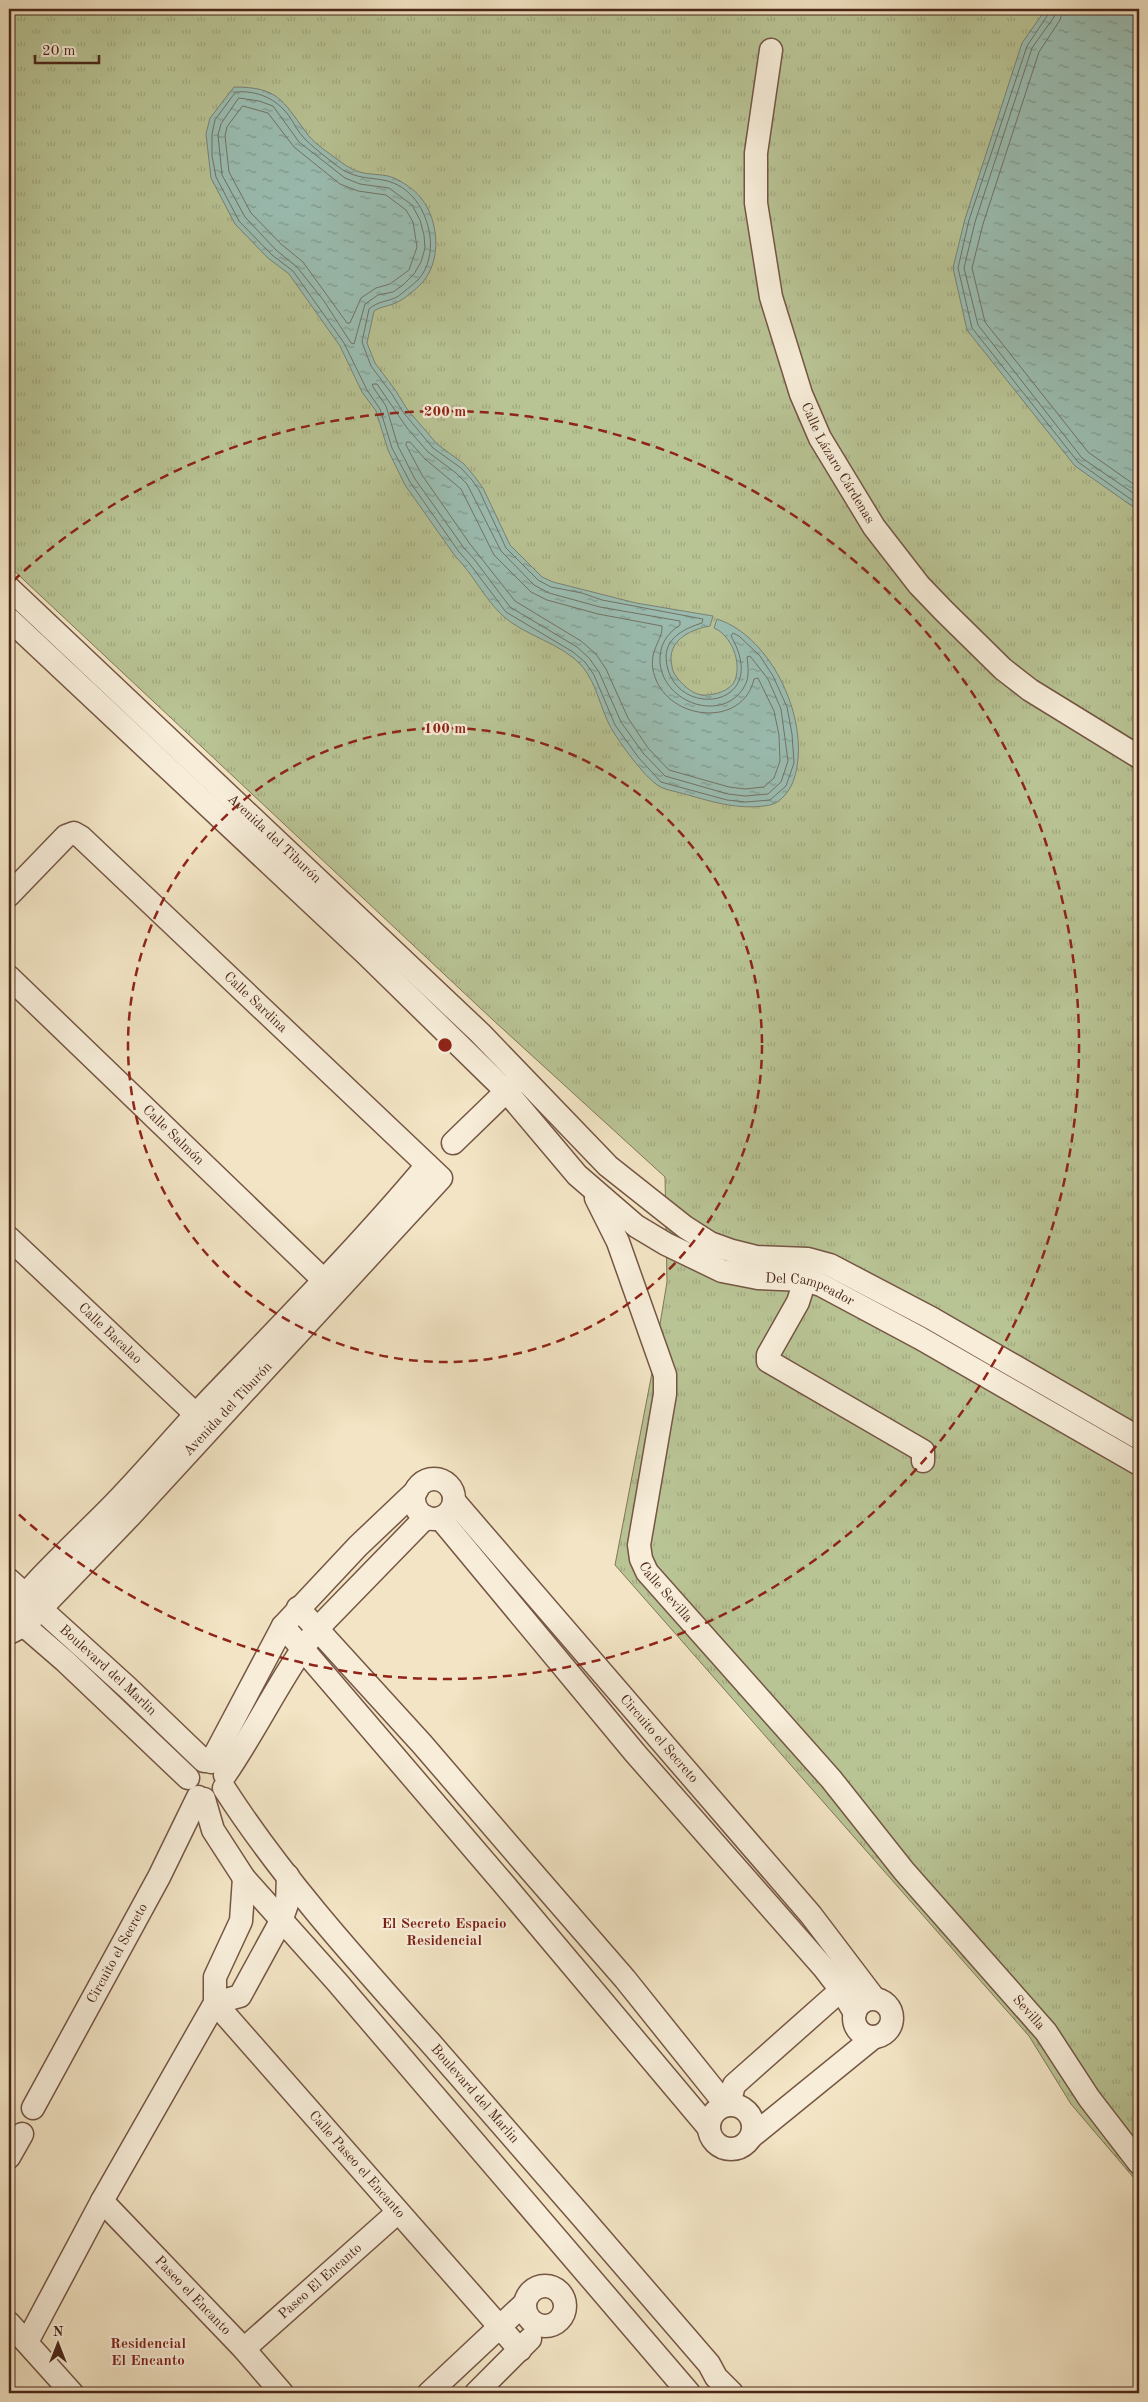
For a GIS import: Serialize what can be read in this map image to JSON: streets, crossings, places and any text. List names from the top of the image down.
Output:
{
  "streets": {
    "street": [
      "Calle Lázaro Cárdenas",
      "Avenida del Tiburón",
      "Calle Sardina",
      "Calle Salmón",
      "Del Campeador",
      "Calle Bacalao",
      "Calle Sevilla",
      "Boulevard del Marlin",
      "Circuito el Secreto",
      "Sevilla",
      "Calle Paseo el Encanto",
      "Paseo El Encanto",
      "Paseo el Encanto"
    ]
  },
  "crossings": [
    ["Avenida del Tiburón", "Calle Sardina"],
    ["Avenida del Tiburón", "Calle Salmón"],
    ["Avenida del Tiburón", "Del Campeador"],
    ["Avenida del Tiburón", "Calle Bacalao"],
    ["Avenida del Tiburón", "Boulevard del Marlin"],
    ["Del Campeador", "Calle Sevilla"],
    ["Calle Sevilla", "Sevilla"],
    ["Boulevard del Marlin", "Circuito el Secreto"],
    ["Calle Paseo el Encanto", "Paseo El Encanto"],
    ["Paseo El Encanto", "Paseo el Encanto"]
  ],
  "districts": ["El Secreto Espacio Residencial", "Residencial El Encanto"],
  "scale_bar": "20 m",
  "north": "top",
  "rings": ["200 m", "100 m"]
}
